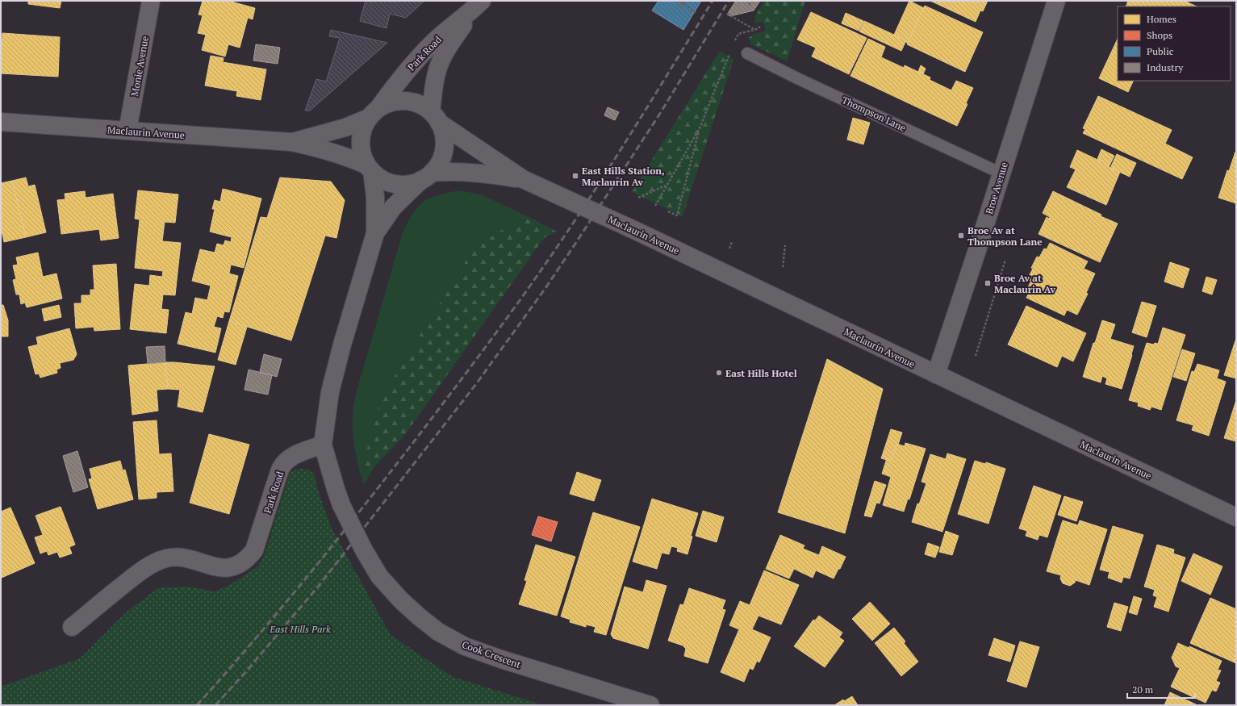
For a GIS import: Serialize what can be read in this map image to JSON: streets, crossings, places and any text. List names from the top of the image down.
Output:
{
  "streets": {
    "street": [
      "Park Road",
      "Monie Avenue",
      "Maclaurin Avenue",
      "Broe Avenue",
      "Cook Crescent"
    ],
    "lane": ["Thompson Lane"]
  },
  "crossings": [
    ["Park Road", "Maclaurin Avenue"],
    ["Park Road", "Cook Crescent"],
    ["Monie Avenue", "Maclaurin Avenue"],
    ["Thompson Lane", "Broe Avenue"],
    ["Maclaurin Avenue", "Broe Avenue"]
  ],
  "parks": ["East Hills Park"],
  "places": {
    "transit": ["East Hills Station, Maclaurin Av", "Broe Av at Thompson Lane", "Broe Av at Maclaurin Av"],
    "other": ["East Hills Hotel"]
  },
  "legend": [
    "Homes",
    "Shops",
    "Public",
    "Industry"
  ],
  "scale_bar": "20 m"
}
